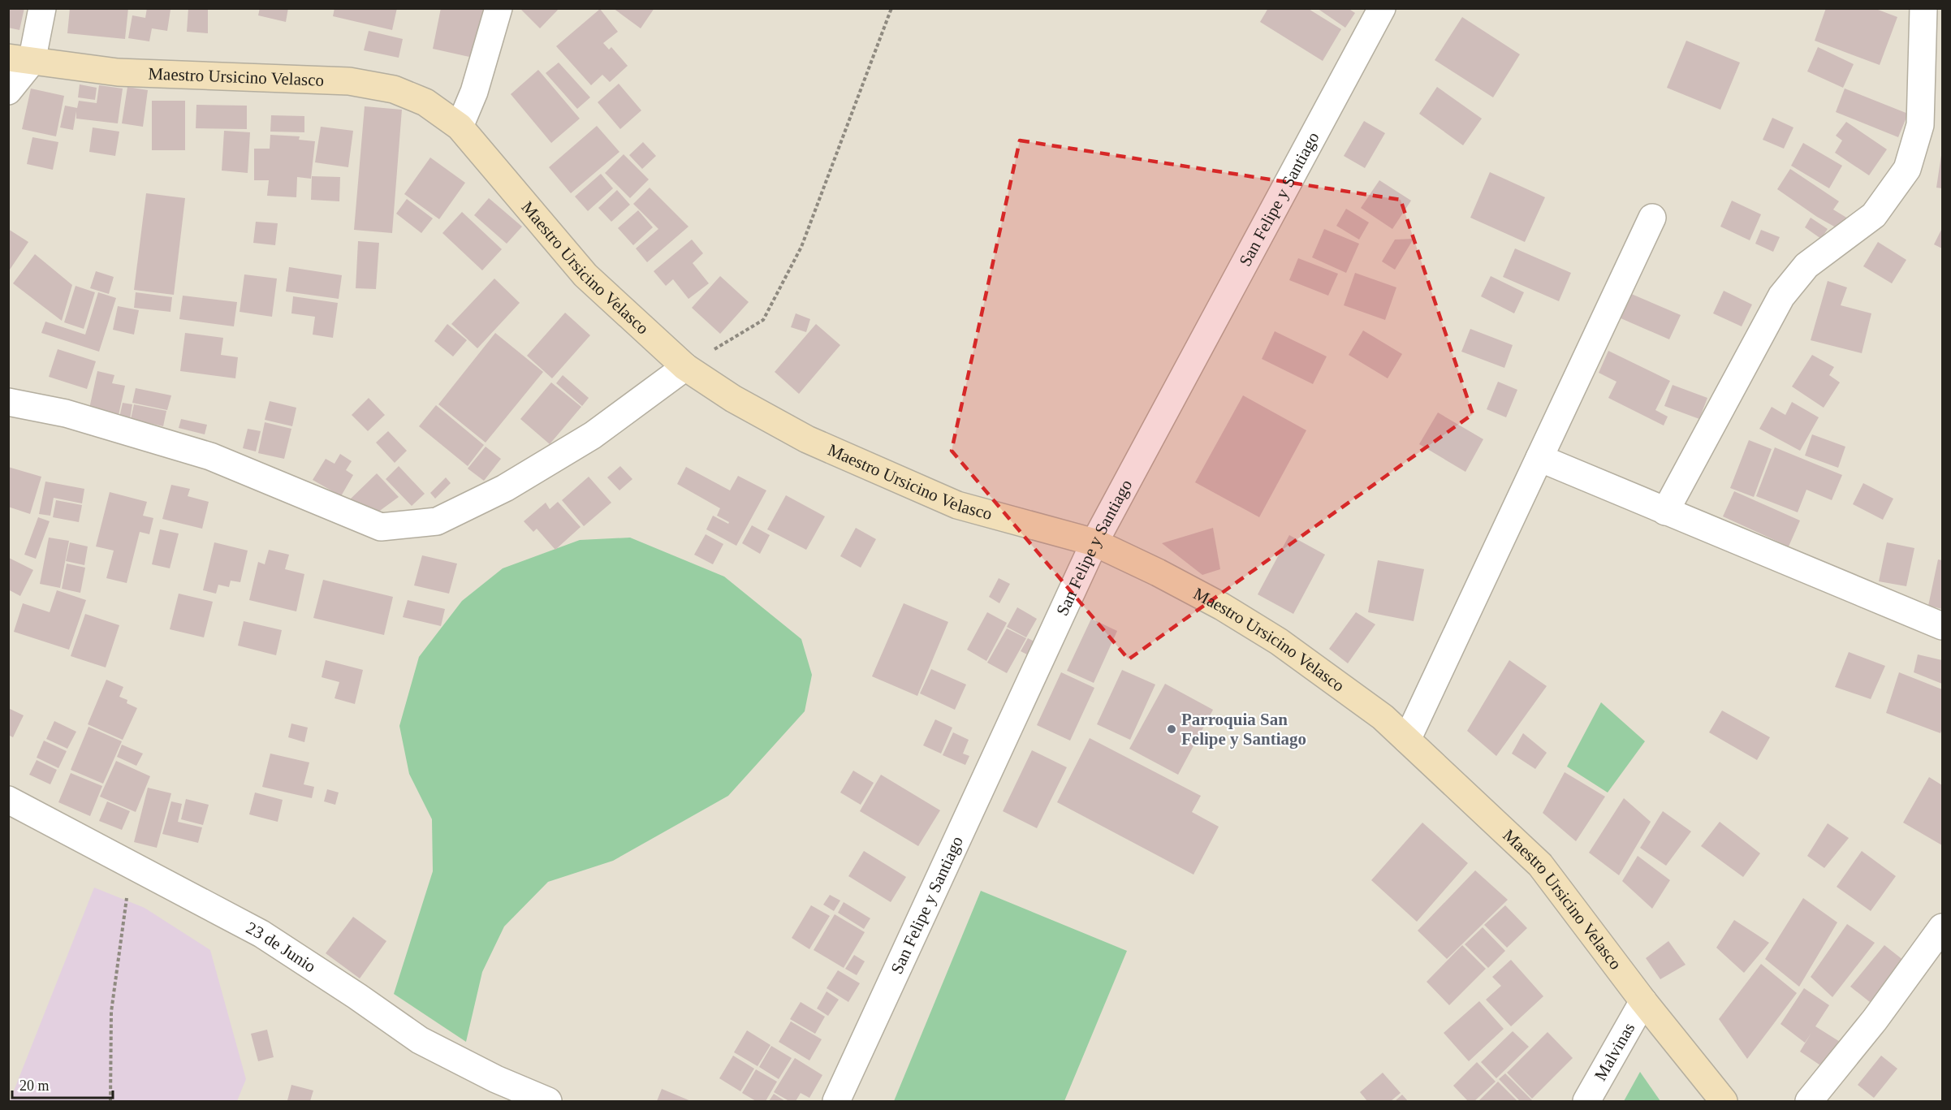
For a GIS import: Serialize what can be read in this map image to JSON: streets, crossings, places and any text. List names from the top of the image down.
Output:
{
  "streets": {
    "street": [
      "Maestro Ursicino Velasco",
      "San Felipe y Santiago",
      "23 de Junio",
      "Malvinas"
    ]
  },
  "crossings": [
    ["Maestro Ursicino Velasco", "San Felipe y Santiago"],
    ["Maestro Ursicino Velasco", "Malvinas"]
  ],
  "places": ["Parroquia San Felipe y Santiago"],
  "scale_bar": "20 m"
}
